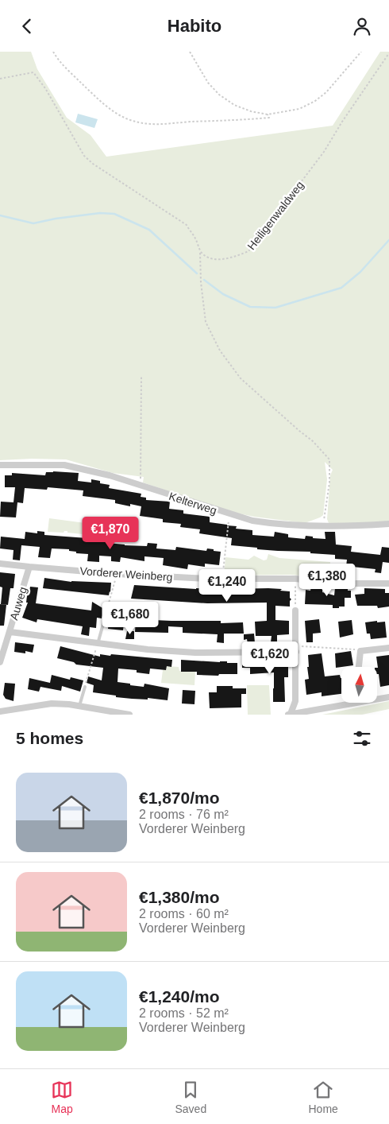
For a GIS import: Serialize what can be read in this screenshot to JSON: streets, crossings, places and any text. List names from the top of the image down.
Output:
{
  "streets": {
    "street": ["Kelterweg", "Vorderer Weinberg", "Auweg"],
    "path": ["Heiligenwaldweg"]
  },
  "crossings": [
    ["Vorderer Weinberg", "Auweg"]
  ],
  "north": "top",
  "page": {
    "header": "Habito",
    "price": [
      "€1,870",
      "€1,380",
      "€1,240",
      "€1,680",
      "€1,620"
    ],
    "heading": "5 homes",
    "list": [
      {
        "name": "€1,870/mo",
        "note": "2 rooms · 76 m² · Vorderer Weinberg"
      },
      {
        "name": "€1,380/mo",
        "note": "2 rooms · 60 m² · Vorderer Weinberg"
      },
      {
        "name": "€1,240/mo",
        "note": "2 rooms · 52 m² · Vorderer Weinberg"
      }
    ],
    "tabs": ["Map", "Saved", "Home"]
  }
}
